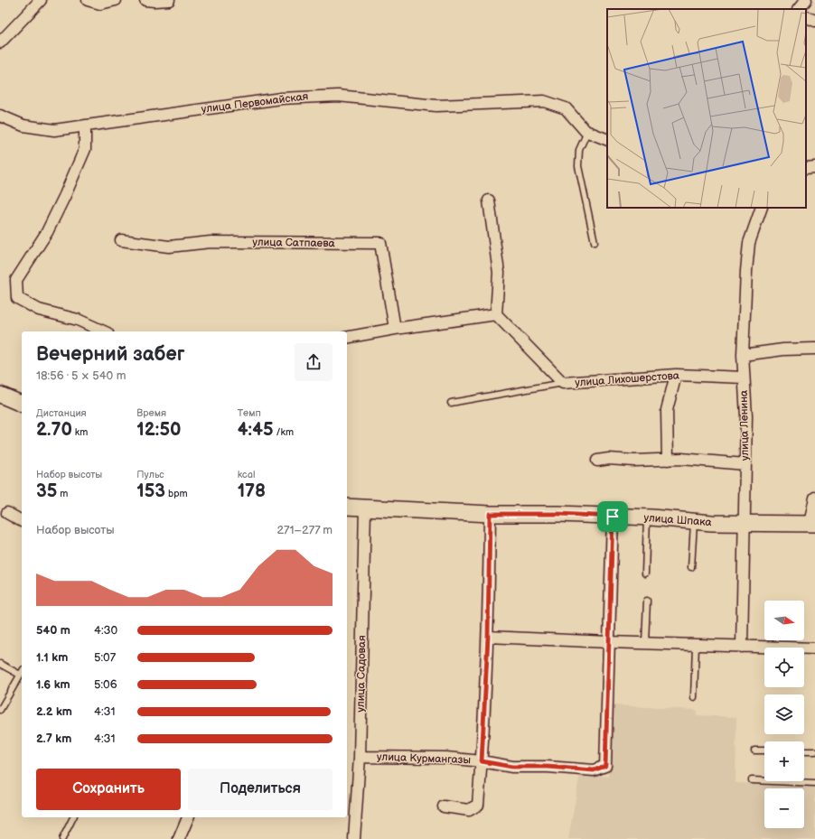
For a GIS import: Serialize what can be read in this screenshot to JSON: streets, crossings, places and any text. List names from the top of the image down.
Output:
{
  "streets": {
    "street": [
      "улица Первомайская",
      "улица Сатпаева",
      "улица Лихошерстова",
      "улица Ленина",
      "улица Шпака",
      "улица Садовая",
      "улица Курмангазы"
    ]
  },
  "crossings": [
    ["улица Лихошерстова", "улица Ленина"],
    ["улица Ленина", "улица Шпака"],
    ["улица Шпака", "улица Садовая"],
    ["улица Шпака", "улица Курмангазы"],
    ["улица Садовая", "улица Курмангазы"]
  ],
  "north": "right",
  "page": {
    "heading": ["Вечерний забег", "18:56 · 5 × 540 m"],
    "stats": [
      ["Дистанция", "2.70 km"],
      ["Время", "12:50"],
      ["Темп", "4:45 /km"],
      ["Набор высоты", "35 m"],
      ["Пульс", "153 bpm"],
      ["kcal", "178"]
    ],
    "chart": ["Набор высоты", "271–277 m"],
    "map_buttons": ["+", "−"],
    "list": [
      {
        "name": "540 m",
        "note": "4:30"
      },
      {
        "name": "1.1 km",
        "note": "5:07"
      },
      {
        "name": "1.6 km",
        "note": "5:06"
      },
      {
        "name": "2.2 km",
        "note": "4:31"
      },
      {
        "name": "2.7 km",
        "note": "4:31"
      }
    ],
    "buttons": ["Сохранить", "Поделиться"]
  }
}
